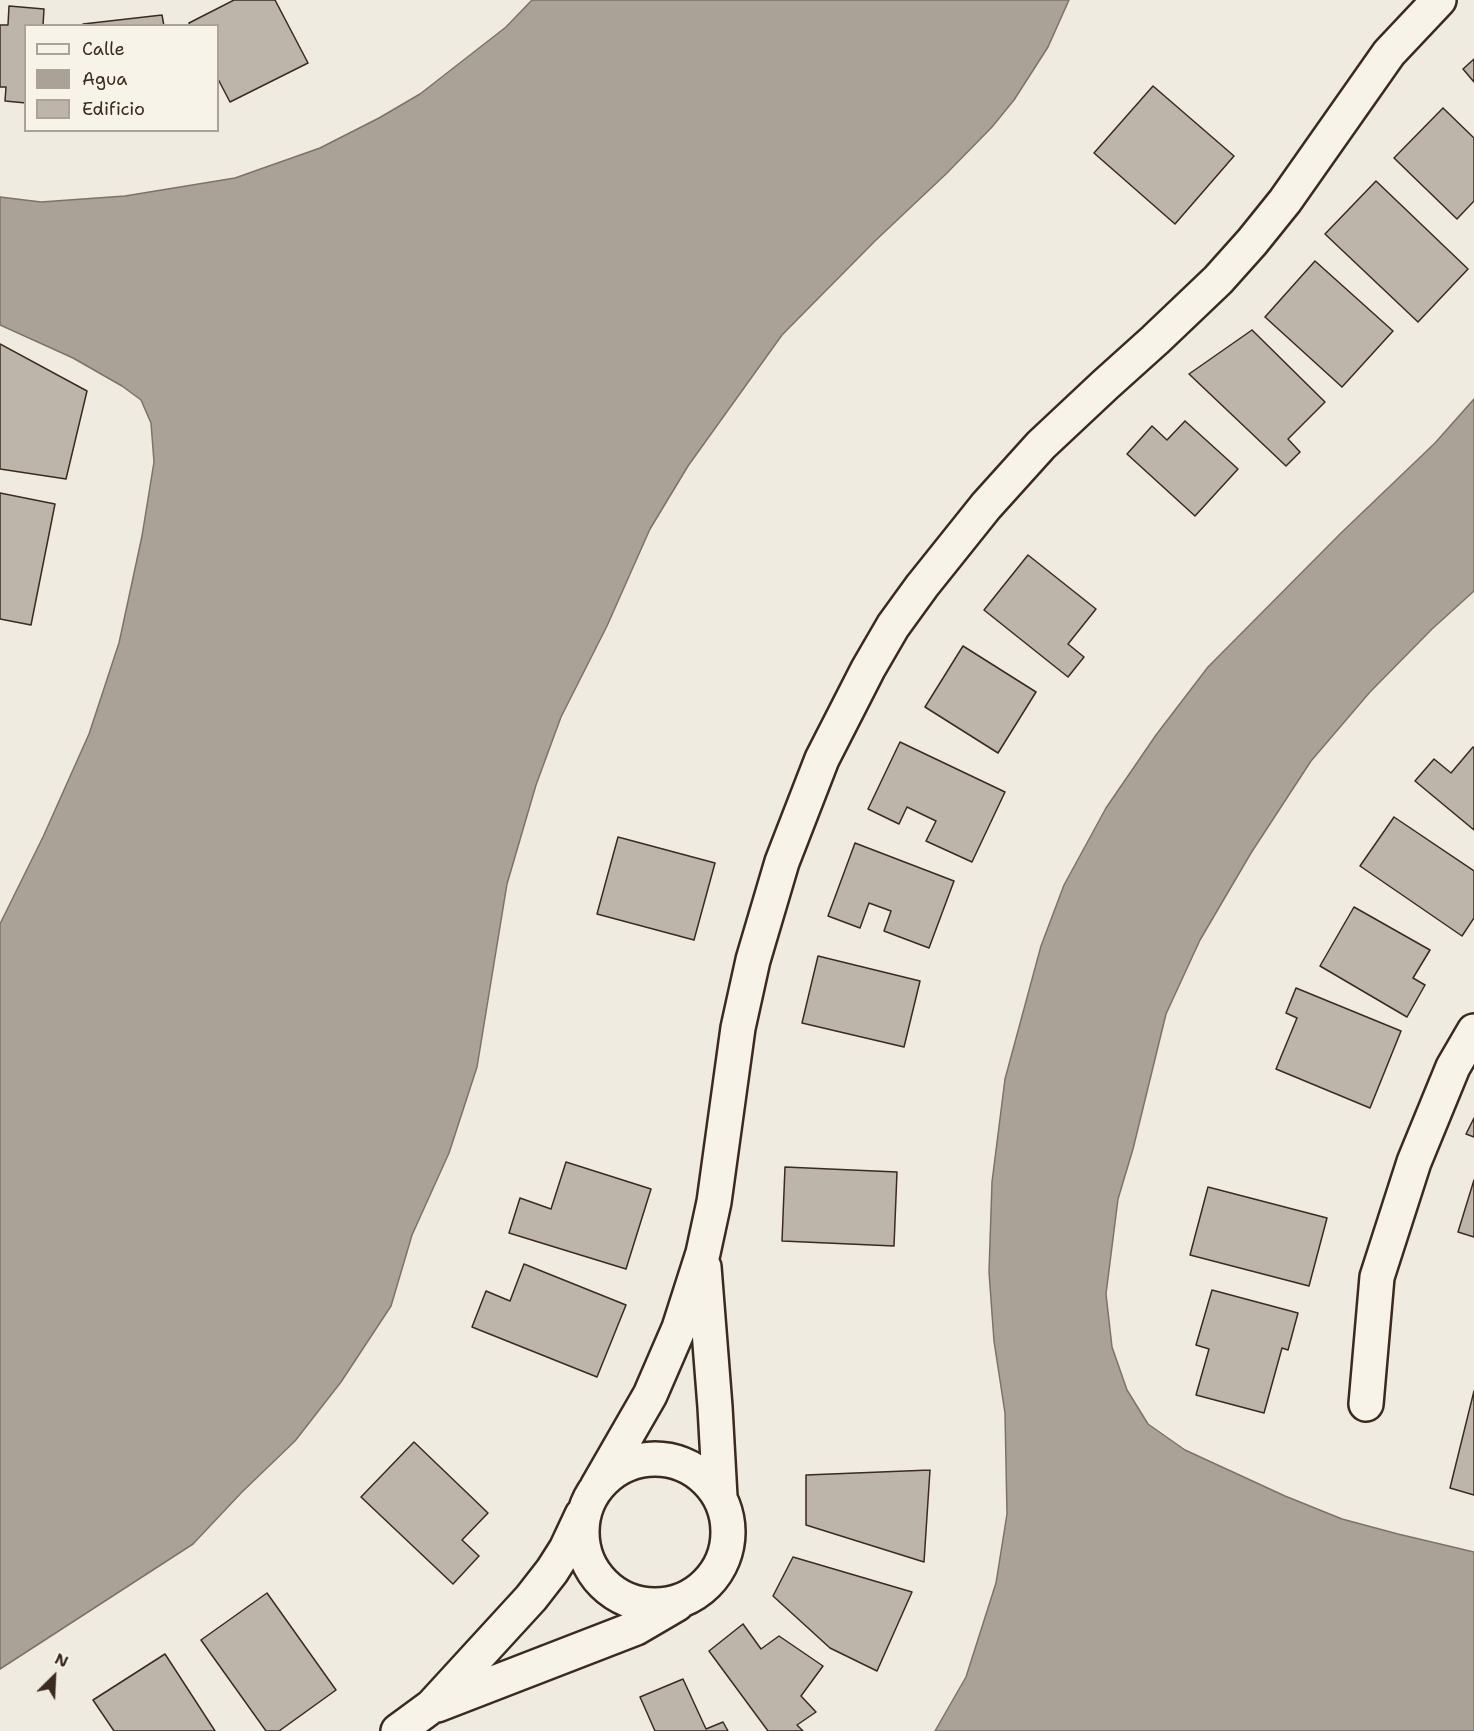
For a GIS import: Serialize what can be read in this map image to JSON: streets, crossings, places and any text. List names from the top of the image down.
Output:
{
  "legend": ["Calle", "Agua", "Edificio"],
  "north": "top right"
}
